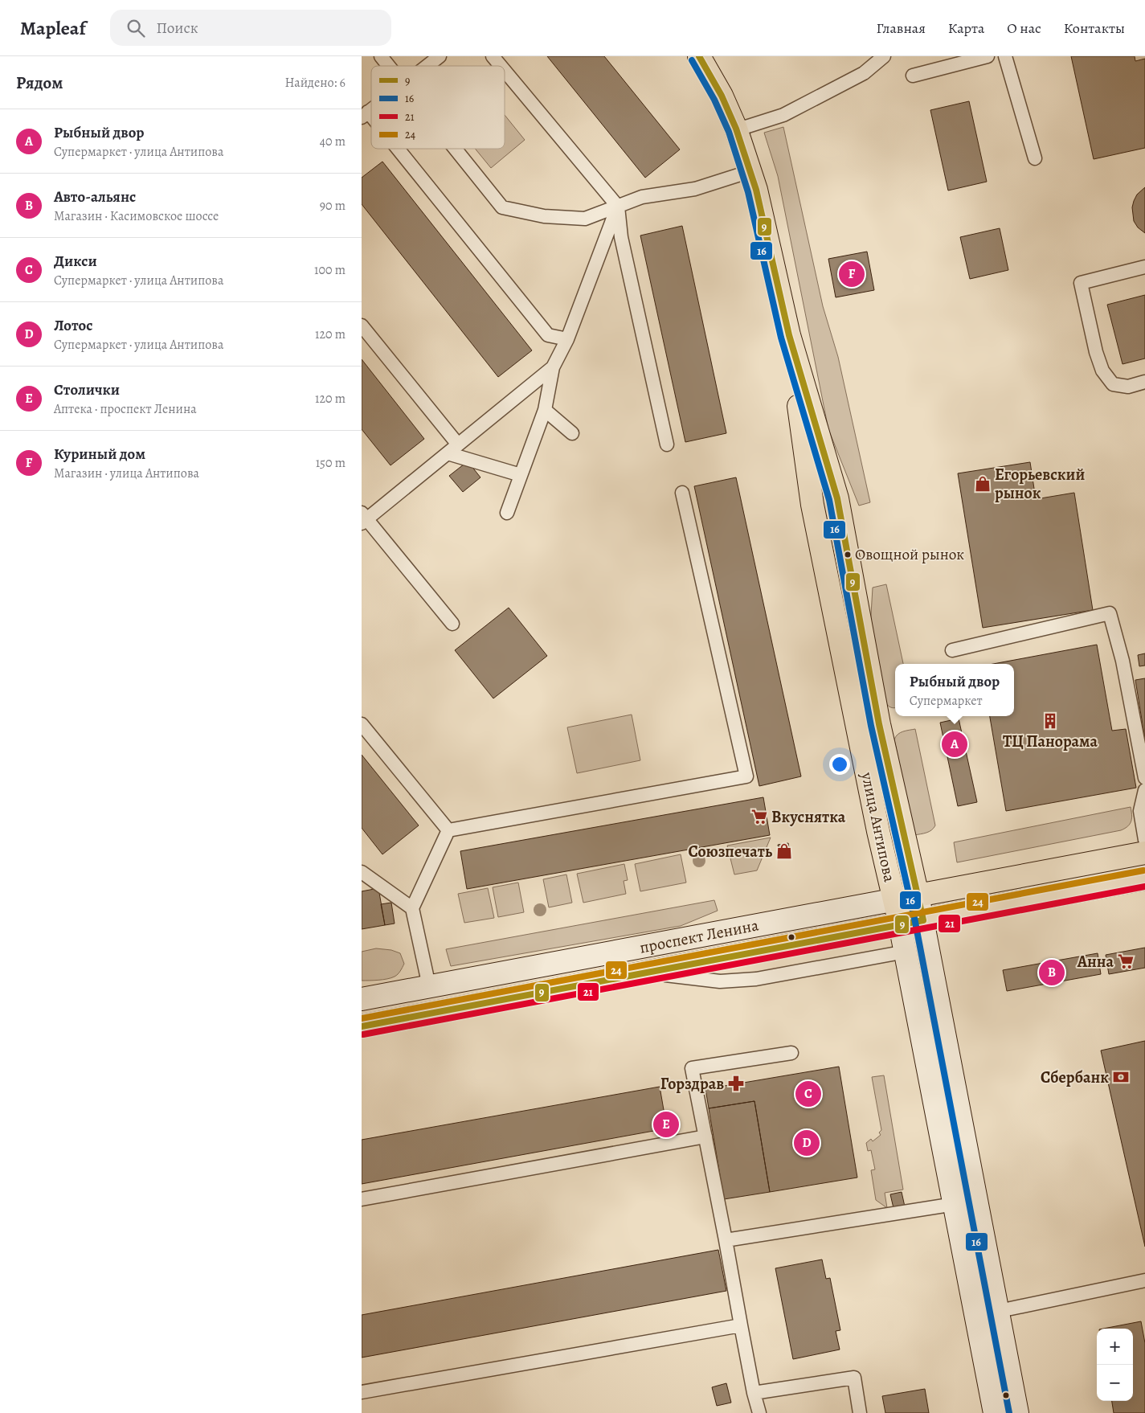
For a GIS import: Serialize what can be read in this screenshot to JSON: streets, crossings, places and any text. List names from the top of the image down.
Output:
{
  "streets": {
    "main road": ["улица Антипова", "проспект Ленина"]
  },
  "crossings": [
    ["улица Антипова", "проспект Ленина"]
  ],
  "places": {
    "shop": ["Егорьевский рынок", "Союзпечать"],
    "other": ["Овощной рынок"],
    "building": ["ТЦ Панорама"],
    "supermarket": ["Вкуснятка", "Анна"],
    "bank": ["Сбербанк"],
    "pharmacy": ["Горздрав"]
  },
  "lines": [
    "transit line 9",
    "transit line 16",
    "transit line 24",
    "transit line 21"
  ],
  "legend": [
    "9",
    "16",
    "21",
    "24"
  ],
  "page": {
    "header": "Mapleaf",
    "search": "Поиск",
    "nav": [
      "Главная",
      "Карта",
      "О нас",
      "Контакты"
    ],
    "heading": ["Рядом", "Найдено: 6"],
    "list": [
      {
        "mark": "A",
        "name": "Рыбный двор",
        "note": "Супермаркет · улица Антипова",
        "value": "40 m"
      },
      {
        "mark": "B",
        "name": "Авто-альянс",
        "note": "Магазин · Касимовское шоссе",
        "value": "90 m"
      },
      {
        "mark": "C",
        "name": "Дикси",
        "note": "Супермаркет · улица Антипова",
        "value": "100 m"
      },
      {
        "mark": "D",
        "name": "Лотос",
        "note": "Супермаркет · улица Антипова",
        "value": "120 m"
      },
      {
        "mark": "E",
        "name": "Столички",
        "note": "Аптека · проспект Ленина",
        "value": "120 m"
      },
      {
        "mark": "F",
        "name": "Куриный дом",
        "note": "Магазин · улица Антипова",
        "value": "150 m"
      }
    ],
    "pins": [
      "F",
      "A",
      "B",
      "C",
      "E",
      "D"
    ],
    "popup": ["Рыбный двор", "Супермаркет"],
    "map_buttons": ["+", "−"]
  }
}
